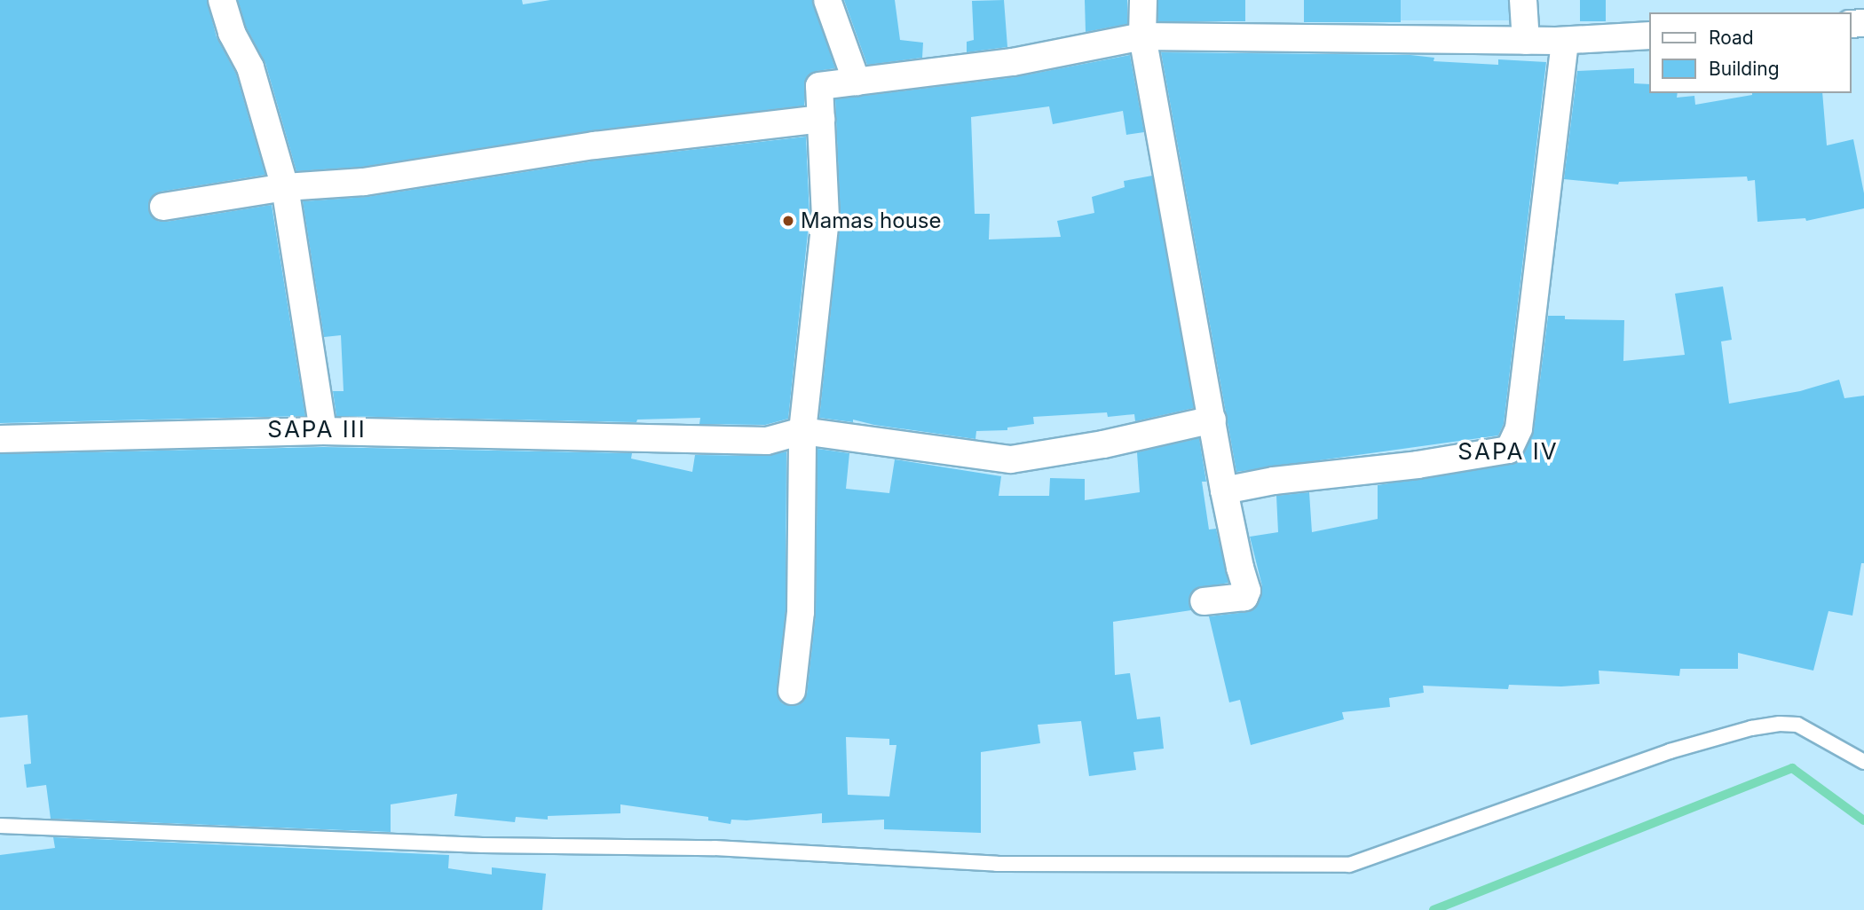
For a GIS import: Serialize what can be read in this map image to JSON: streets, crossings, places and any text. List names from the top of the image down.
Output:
{
  "districts": ["SAPA III", "SAPA IV"],
  "places": ["Mamas house"],
  "legend": ["Road", "Building"]
}
